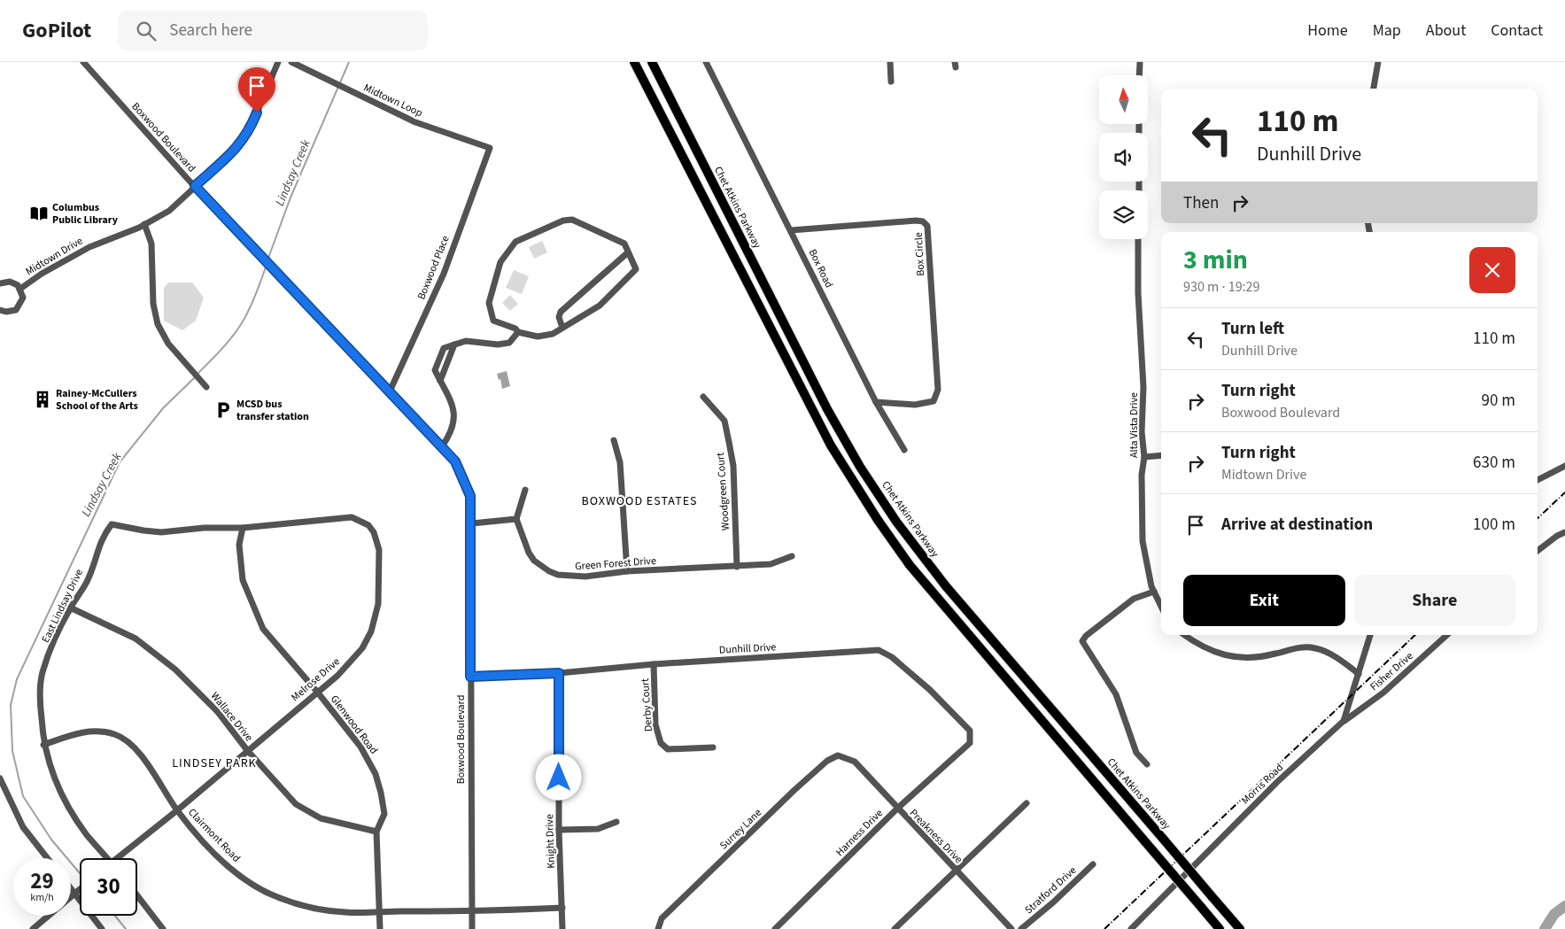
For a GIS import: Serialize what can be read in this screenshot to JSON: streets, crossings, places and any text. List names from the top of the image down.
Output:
{
  "streets": {
    "highway": ["Chet Atkins Parkway"],
    "street": [
      "Midtown Loop",
      "Boxwood Boulevard",
      "Box Circle",
      "Midtown Drive",
      "Boxwood Place",
      "Box Road",
      "Alta Vista Drive",
      "Woodgreen Court",
      "Green Forest Drive",
      "East Lindsay Drive",
      "Dunhill Drive",
      "Fisher Drive",
      "Melrose Drive",
      "Derby Court",
      "Wallace Drive",
      "Glenwood Road",
      "Morris Road",
      "Surrey Lane",
      "Harness Drive",
      "Clairmont Road",
      "Preakness Drive",
      "Knight Drive",
      "Stratford Drive"
    ]
  },
  "crossings": [
    ["Midtown Loop", "Boxwood Place"],
    ["Boxwood Boulevard", "Midtown Drive"],
    ["Boxwood Boulevard", "Boxwood Place"],
    ["Boxwood Boulevard", "Dunhill Drive"],
    ["Boxwood Boulevard", "Clairmont Road"],
    ["Box Circle", "Box Road"],
    ["Woodgreen Court", "Green Forest Drive"],
    ["East Lindsay Drive", "Melrose Drive"],
    ["East Lindsay Drive", "Wallace Drive"],
    ["East Lindsay Drive", "Clairmont Road"],
    ["Dunhill Drive", "Derby Court"],
    ["Dunhill Drive", "Harness Drive"],
    ["Dunhill Drive", "Knight Drive"],
    ["Fisher Drive", "Morris Road"],
    ["Melrose Drive", "Wallace Drive"],
    ["Melrose Drive", "Glenwood Road"],
    ["Melrose Drive", "Clairmont Road"],
    ["Wallace Drive", "Glenwood Road"],
    ["Glenwood Road", "Clairmont Road"],
    ["Surrey Lane", "Preakness Drive"],
    ["Harness Drive", "Preakness Drive"],
    ["Clairmont Road", "Knight Drive"]
  ],
  "districts": ["BOXWOOD ESTATES", "LINDSEY PARK"],
  "water": ["Lindsay Creek"],
  "places": {
    "library": ["Columbus Public Library"],
    "building": ["Rainey-McCullers School of the Arts"],
    "parking": ["MCSD bus transfer station"]
  },
  "north": "top",
  "page": {
    "header": "GoPilot",
    "search": "Search here",
    "nav": [
      "Home",
      "Map",
      "About",
      "Contact"
    ],
    "turn": ["110 m", "Dunhill Drive"],
    "then": "Then",
    "heading": ["3 min", "930 m · 19:29"],
    "list": [
      {
        "name": "Turn left",
        "note": "Dunhill Drive",
        "value": "110 m"
      },
      {
        "name": "Turn right",
        "note": "Boxwood Boulevard",
        "value": "90 m"
      },
      {
        "name": "Turn right",
        "note": "Midtown Drive",
        "value": "630 m"
      },
      {
        "name": "Arrive at destination",
        "value": "100 m"
      }
    ],
    "buttons": ["Exit", "Share"],
    "speed": "29 km/h",
    "limit": "30"
  }
}
